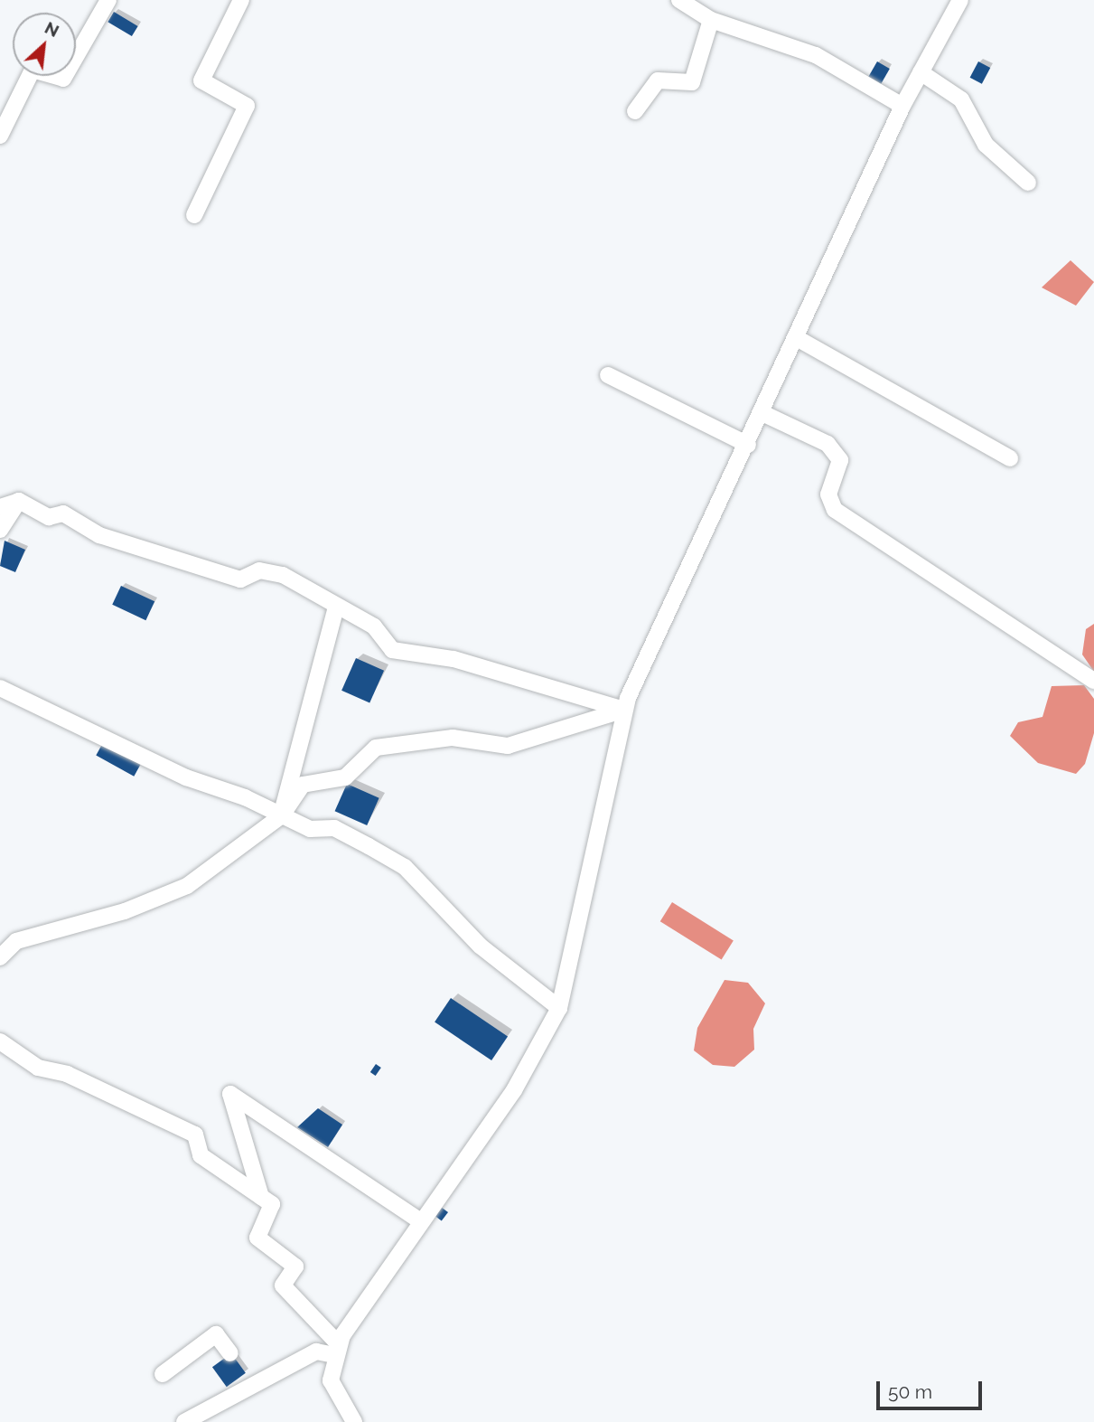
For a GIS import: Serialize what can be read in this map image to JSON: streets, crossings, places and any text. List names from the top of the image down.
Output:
{
  "scale_bar": "50 m",
  "north": "top right"
}
